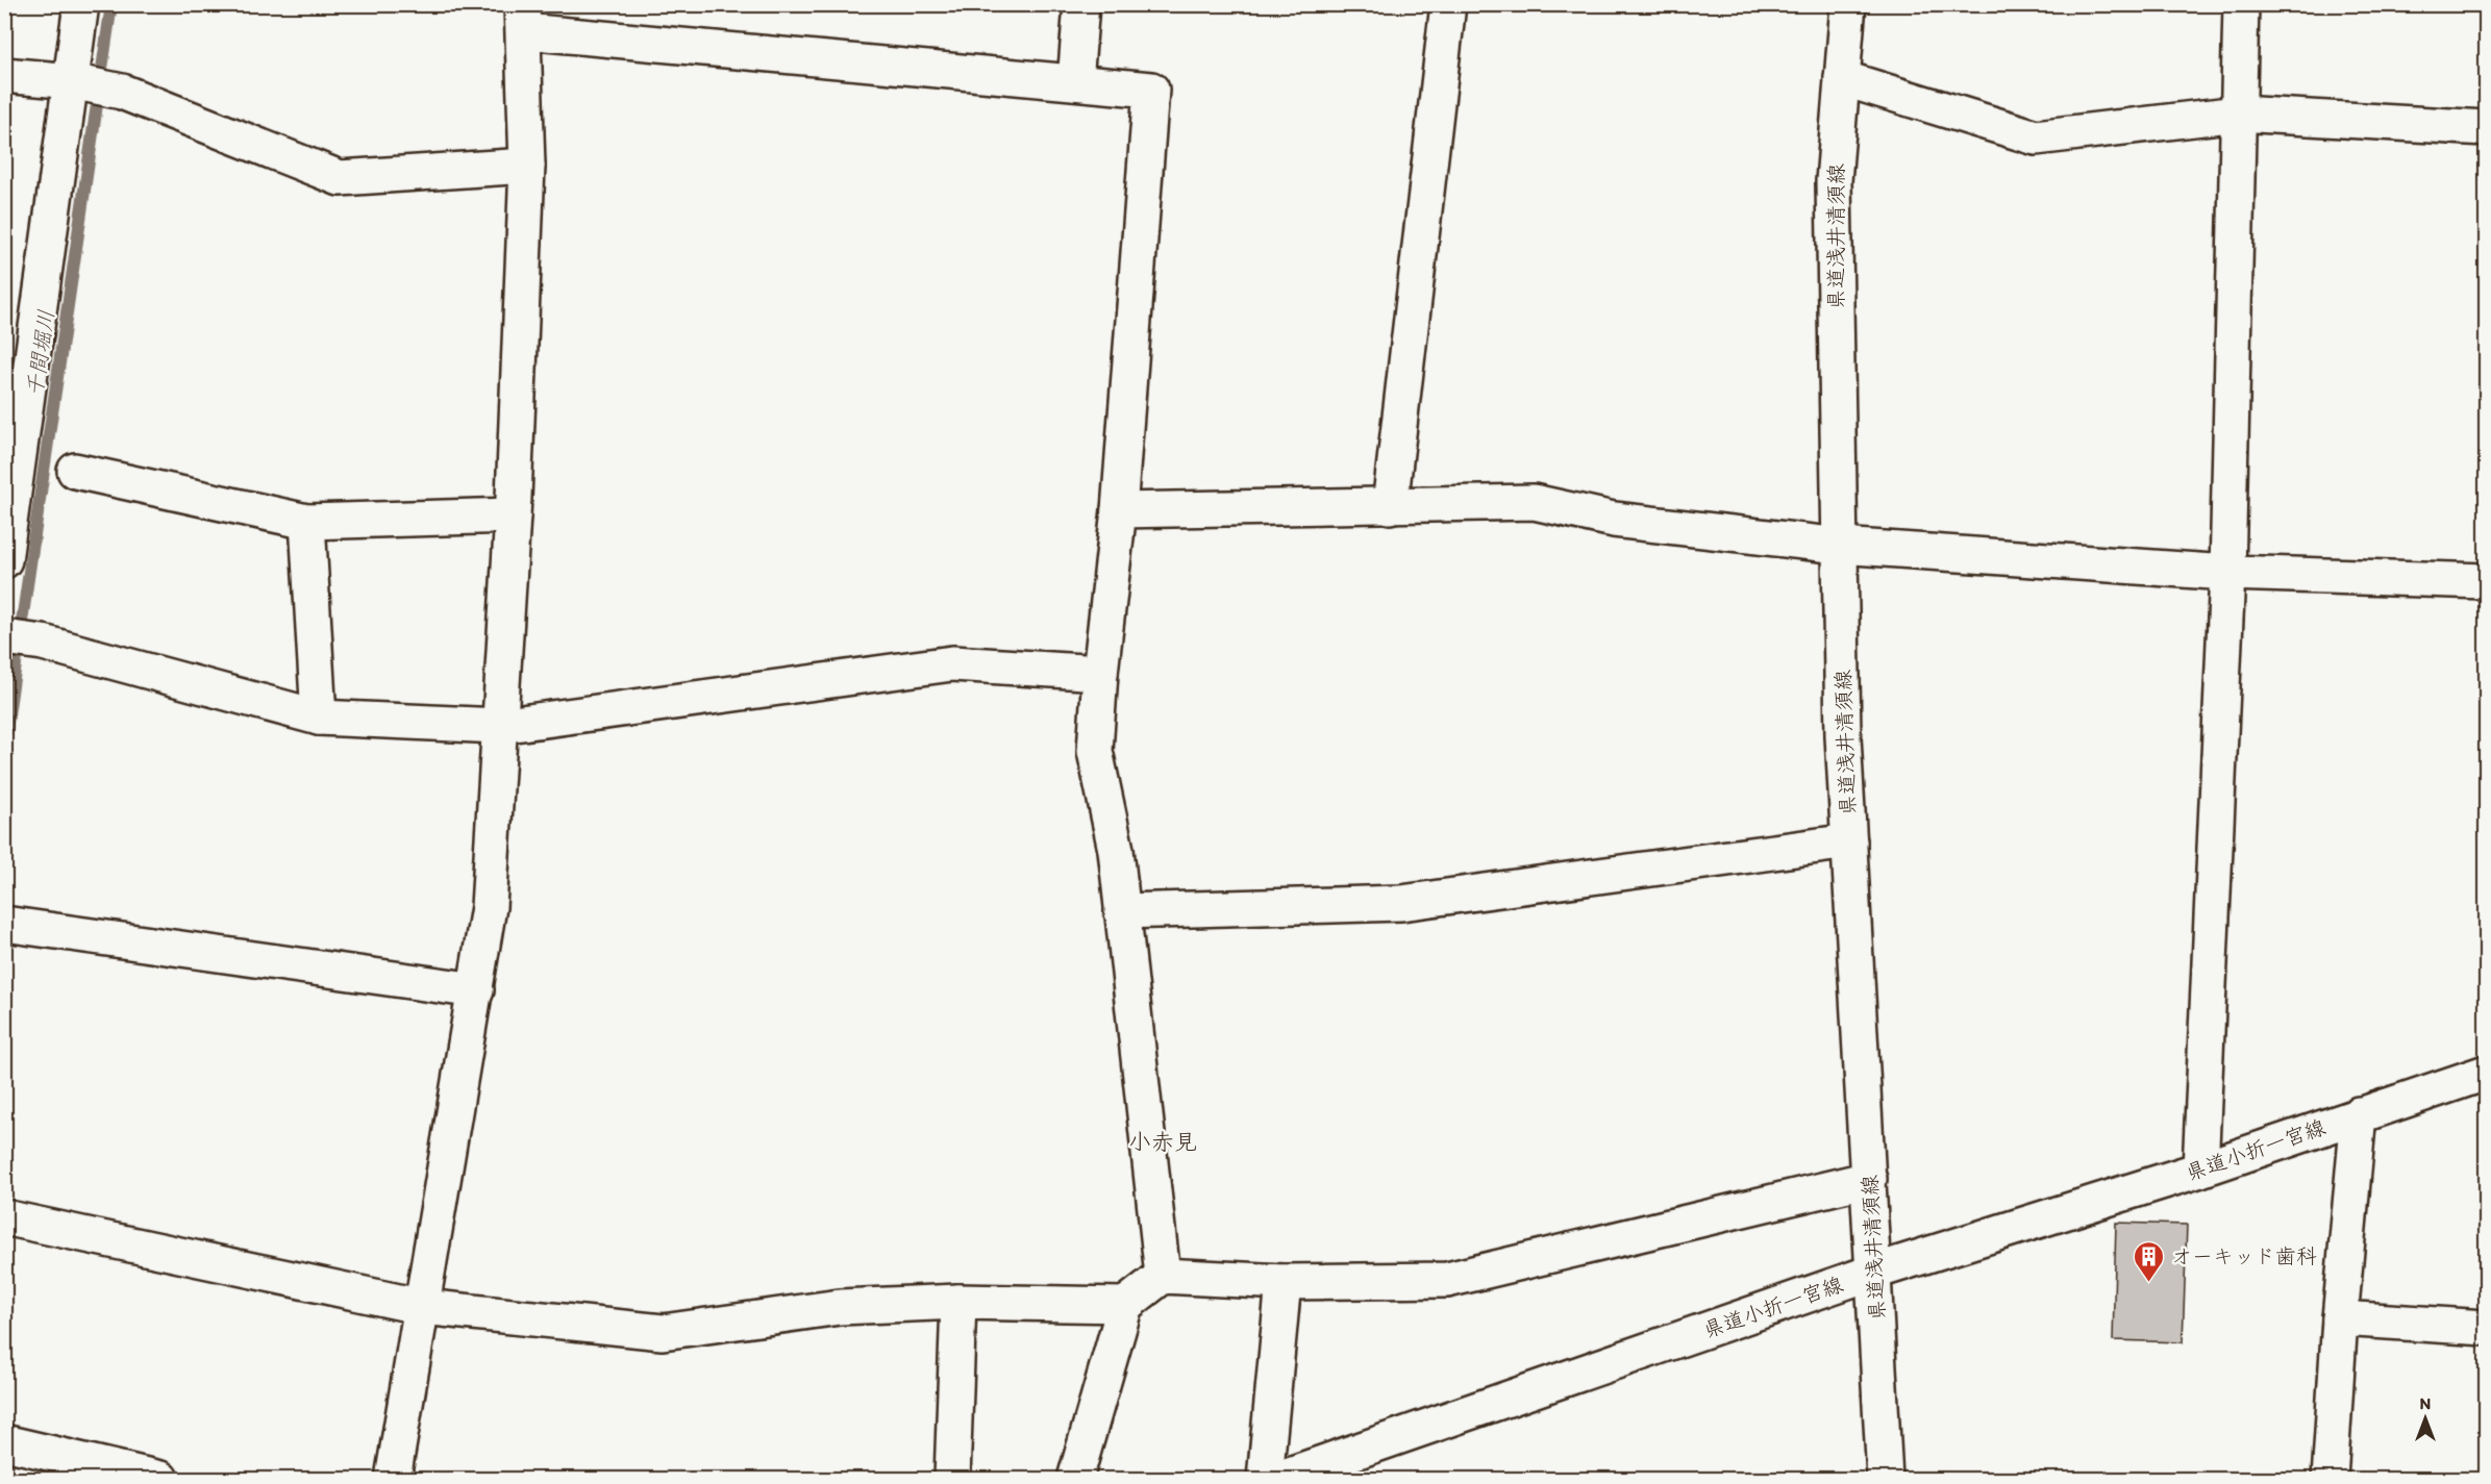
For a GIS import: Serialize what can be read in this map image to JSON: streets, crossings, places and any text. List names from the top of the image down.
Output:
{
  "streets": {
    "street": ["県道浅井清須線", "県道小折一宮線"]
  },
  "crossings": [
    ["県道浅井清須線", "県道小折一宮線"]
  ],
  "districts": ["小赤見"],
  "water": ["千間堀川"],
  "places": {
    "building": ["オーキッド歯科"]
  },
  "north": "top"
}
